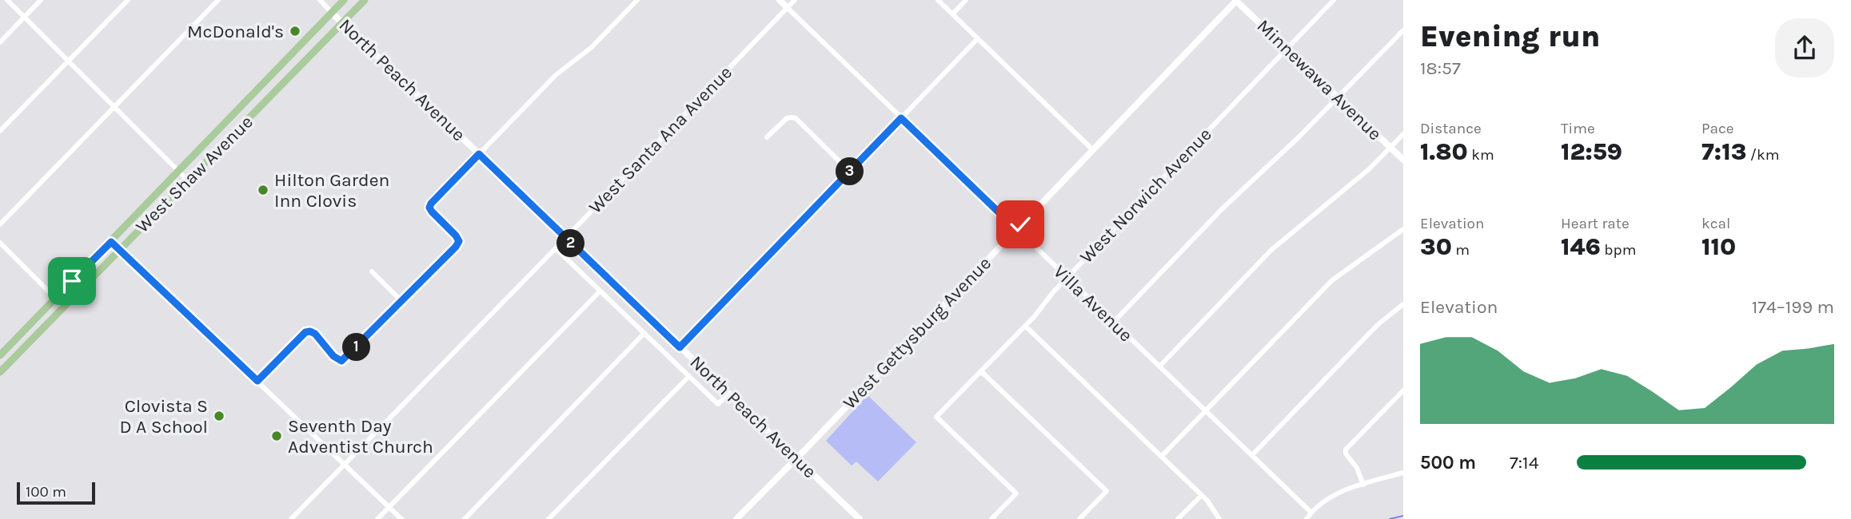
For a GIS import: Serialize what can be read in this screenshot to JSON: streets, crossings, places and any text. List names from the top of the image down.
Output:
{
  "streets": {
    "main road": ["West Shaw Avenue"],
    "street": [
      "North Peach Avenue",
      "Minnewawa Avenue",
      "West Santa Ana Avenue",
      "West Norwich Avenue",
      "Villa Avenue",
      "West Gettysburg Avenue"
    ]
  },
  "crossings": [
    ["North Peach Avenue", "West Santa Ana Avenue"],
    ["North Peach Avenue", "West Shaw Avenue"],
    ["North Peach Avenue", "West Gettysburg Avenue"],
    ["Minnewawa Avenue", "West Norwich Avenue"],
    ["Minnewawa Avenue", "West Gettysburg Avenue"],
    ["West Santa Ana Avenue", "Villa Avenue"],
    ["West Norwich Avenue", "Villa Avenue"],
    ["Villa Avenue", "West Gettysburg Avenue"]
  ],
  "places": [
    "McDonald's",
    "Hilton Garden Inn Clovis",
    "Clovista S D A School",
    "Seventh Day Adventist Church"
  ],
  "scale_bar": "100 m",
  "page": {
    "heading": ["Evening run", "18:57"],
    "stats": [
      ["Distance", "1.80 km"],
      ["Time", "12:59"],
      ["Pace", "7:13 /km"],
      ["Elevation", "30 m"],
      ["Heart rate", "146 bpm"],
      ["kcal", "110"]
    ],
    "pins": ["3", "2", "1"],
    "chart": ["Elevation", "174–199 m"],
    "list": [
      {
        "name": "500 m",
        "note": "7:14"
      }
    ],
    "scale": "100 m"
  }
}
